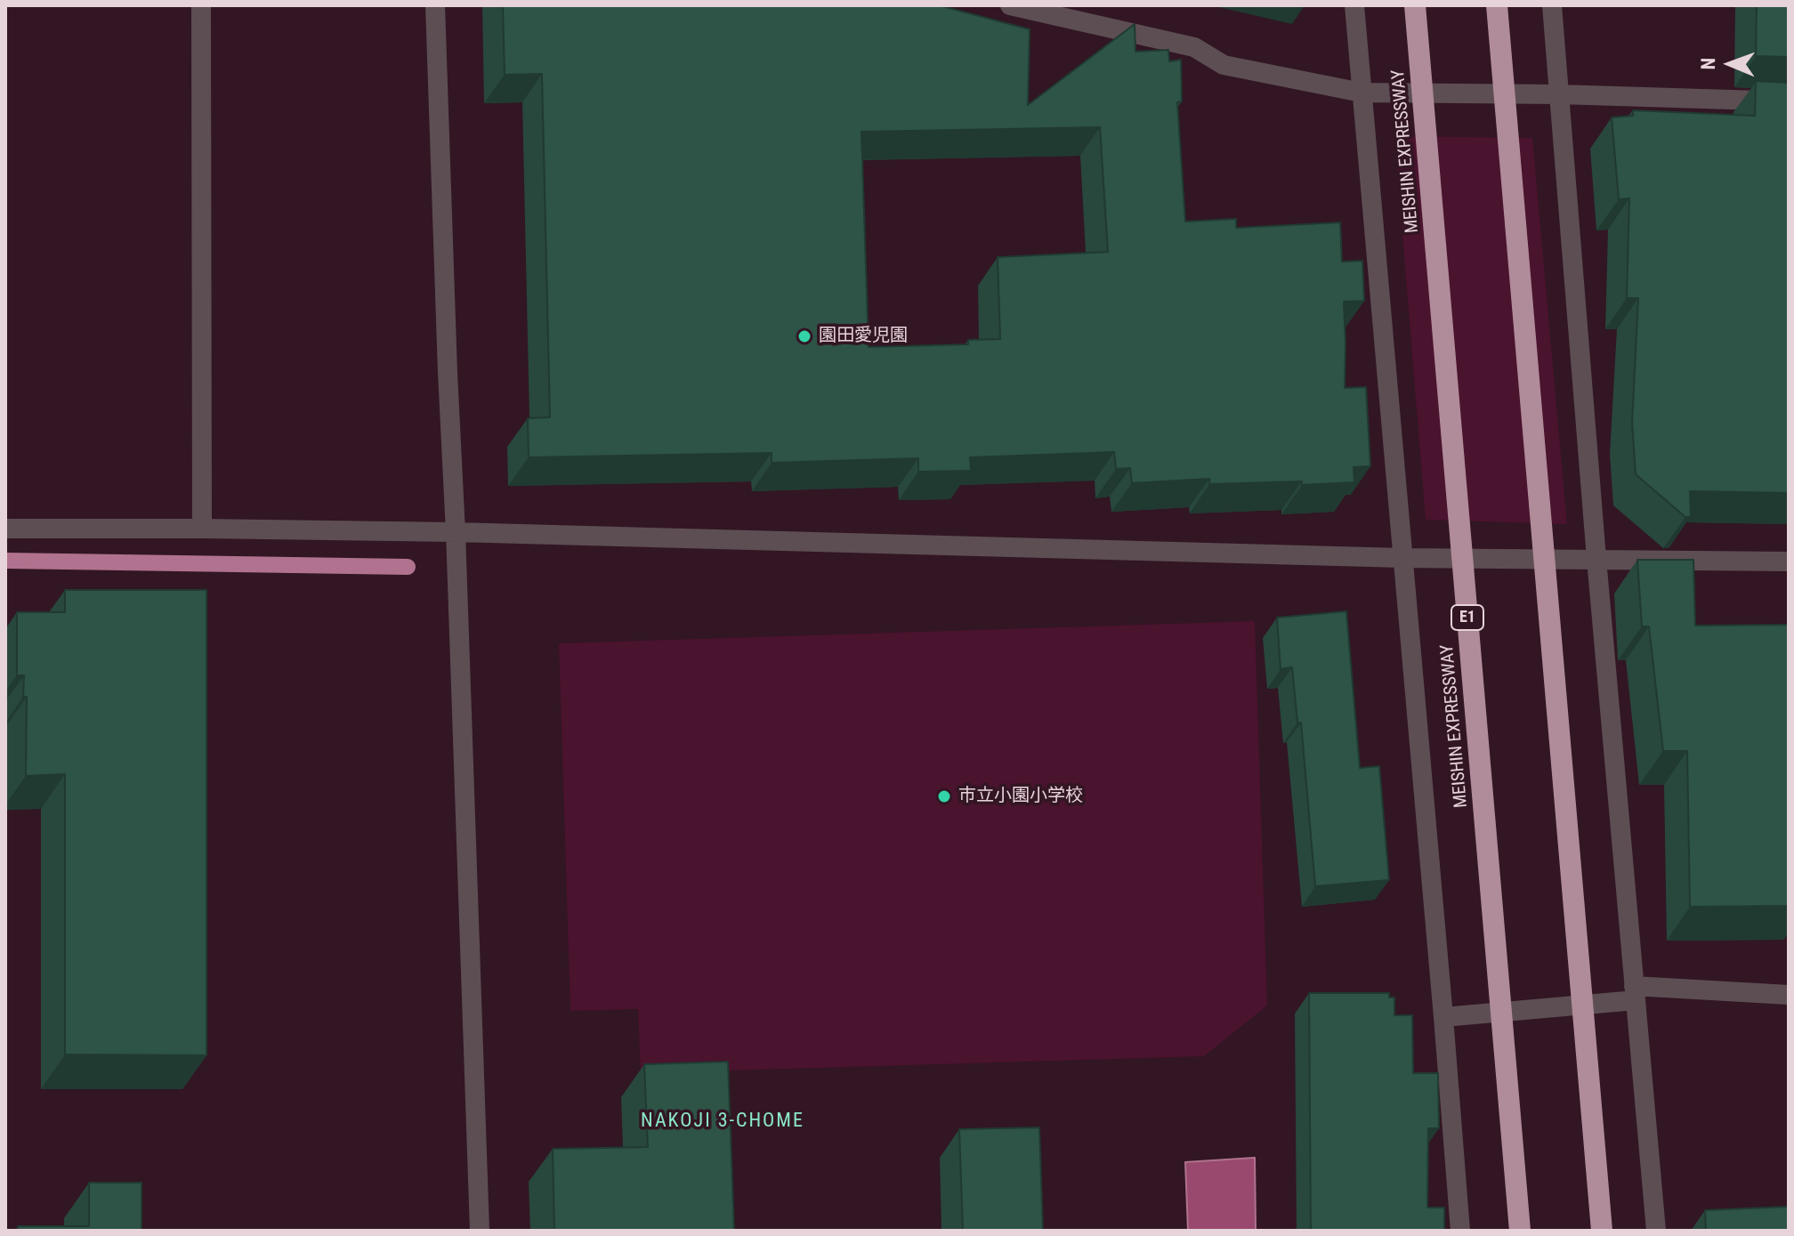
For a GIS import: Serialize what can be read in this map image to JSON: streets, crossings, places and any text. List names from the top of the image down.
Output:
{
  "streets": {
    "highway": ["MEISHIN EXPRESSWAY", "E1"]
  },
  "districts": ["NAKOJI 3-CHOME"],
  "places": ["園田愛児園", "市立小園小学校"],
  "north": "left"
}
